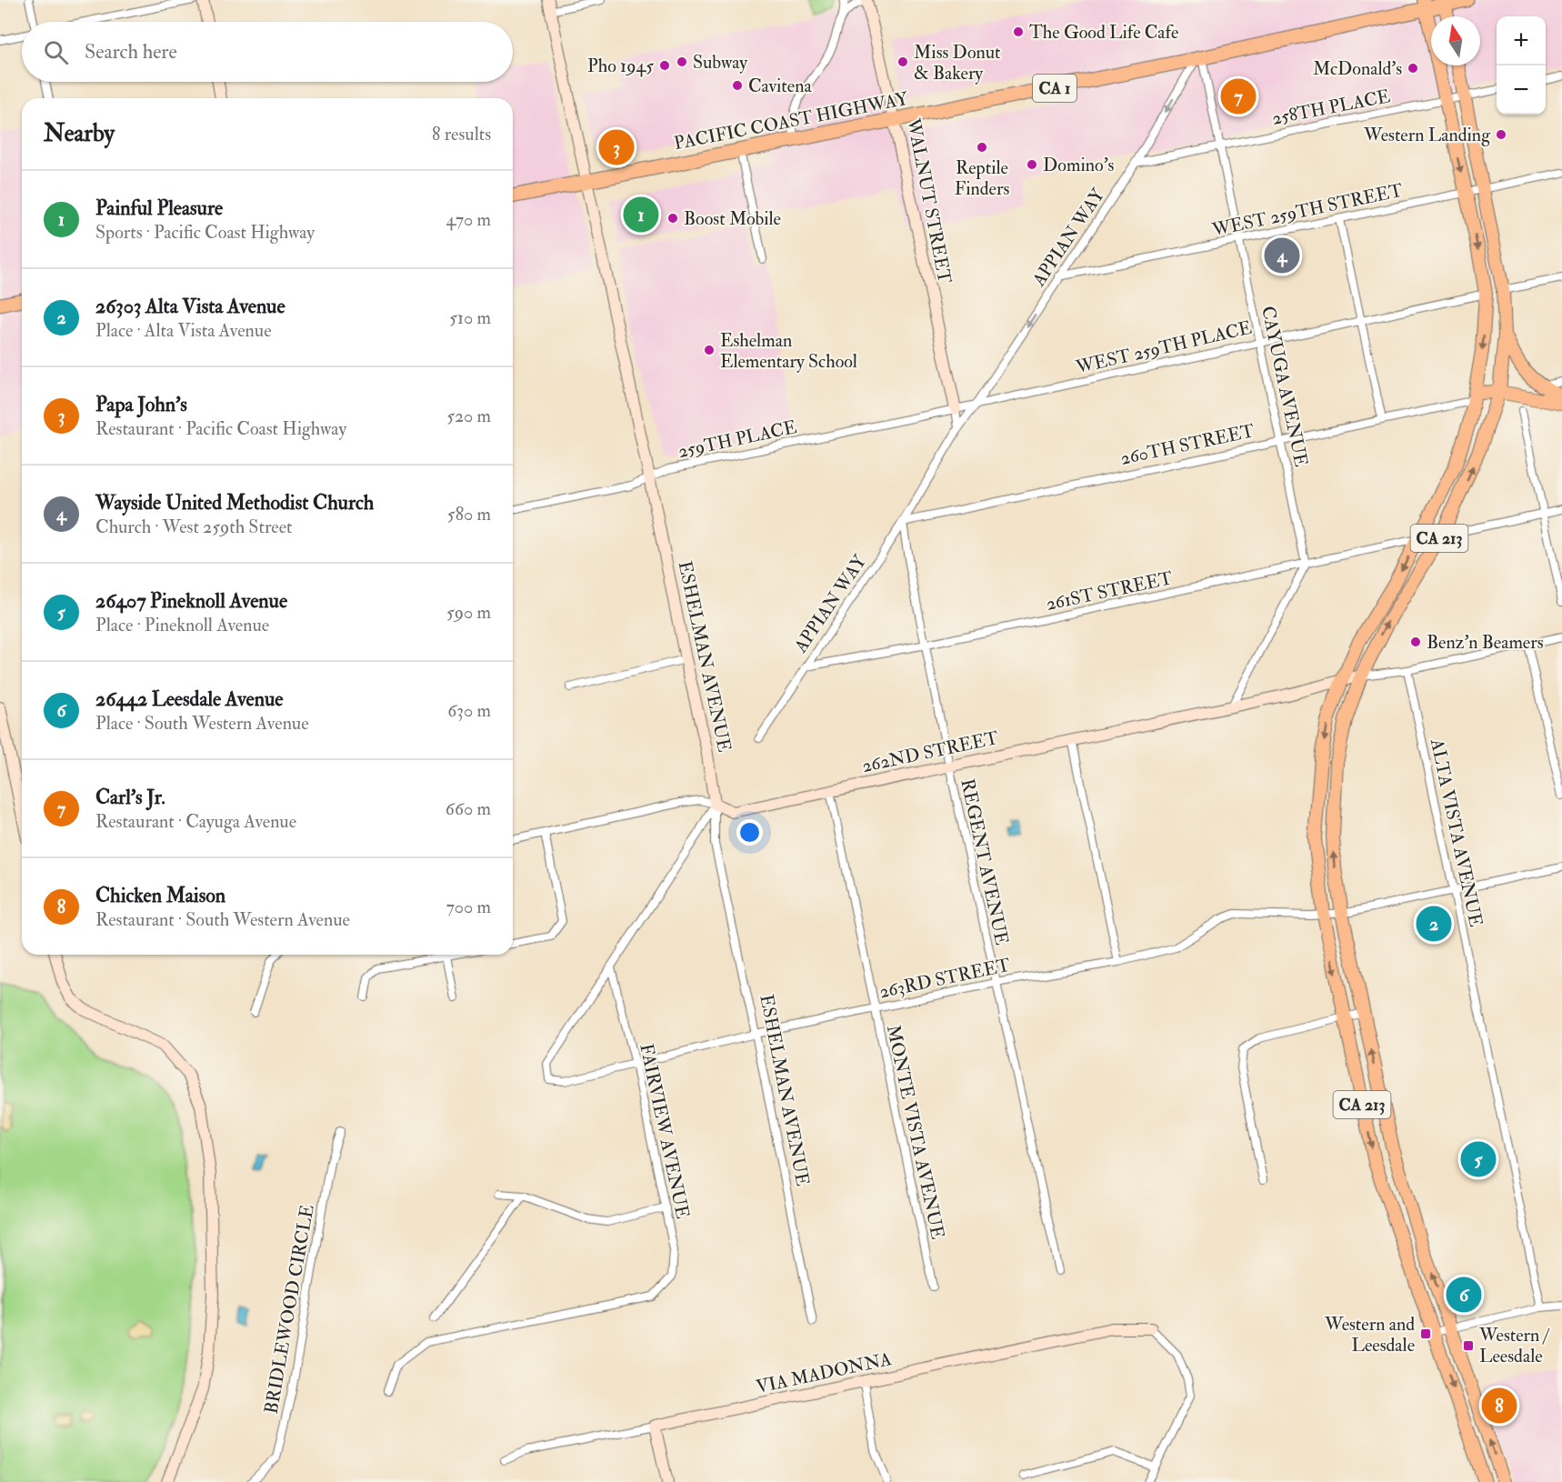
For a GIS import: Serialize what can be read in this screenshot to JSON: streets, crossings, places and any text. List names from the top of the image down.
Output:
{
  "streets": {
    "highway": ["CA 1", "PACIFIC COAST HIGHWAY"],
    "main road": ["CA 213"],
    "street": [
      "258TH PLACE",
      "WALNUT STREET",
      "WEST 259TH STREET",
      "APPIAN WAY",
      "WEST 259TH PLACE",
      "CAYUGA AVENUE",
      "259TH PLACE",
      "260TH STREET",
      "261ST STREET",
      "ESHELMAN AVENUE",
      "262ND STREET",
      "ALTA VISTA AVENUE",
      "REGENT AVENUE",
      "263RD STREET",
      "FAIRVIEW AVENUE",
      "MONTE VISTA AVENUE",
      "BRIDLEWOOD CIRCLE",
      "VIA MADONNA"
    ]
  },
  "crossings": [
    ["258TH PLACE", "APPIAN WAY"],
    ["258TH PLACE", "CAYUGA AVENUE"],
    ["258TH PLACE", "CA 213"],
    ["PACIFIC COAST HIGHWAY", "WALNUT STREET"],
    ["PACIFIC COAST HIGHWAY", "APPIAN WAY"],
    ["PACIFIC COAST HIGHWAY", "CAYUGA AVENUE"],
    ["PACIFIC COAST HIGHWAY", "CA 213"],
    ["PACIFIC COAST HIGHWAY", "ESHELMAN AVENUE"],
    ["WALNUT STREET", "259TH PLACE"],
    ["WEST 259TH STREET", "APPIAN WAY"],
    ["WEST 259TH STREET", "CAYUGA AVENUE"],
    ["WEST 259TH STREET", "CA 213"],
    ["APPIAN WAY", "WEST 259TH PLACE"],
    ["APPIAN WAY", "CAYUGA AVENUE"],
    ["APPIAN WAY", "259TH PLACE"],
    ["APPIAN WAY", "260TH STREET"],
    ["APPIAN WAY", "261ST STREET"],
    ["APPIAN WAY", "REGENT AVENUE"],
    ["WEST 259TH PLACE", "CAYUGA AVENUE"],
    ["WEST 259TH PLACE", "259TH PLACE"],
    ["WEST 259TH PLACE", "CA 213"],
    ["CAYUGA AVENUE", "260TH STREET"],
    ["CAYUGA AVENUE", "261ST STREET"],
    ["259TH PLACE", "ESHELMAN AVENUE"],
    ["260TH STREET", "CA 213"],
    ["260TH STREET", "REGENT AVENUE"],
    ["CA 213", "261ST STREET"],
    ["CA 213", "262ND STREET"],
    ["CA 213", "263RD STREET"],
    ["261ST STREET", "REGENT AVENUE"],
    ["ESHELMAN AVENUE", "262ND STREET"],
    ["ESHELMAN AVENUE", "263RD STREET"],
    ["262ND STREET", "REGENT AVENUE"],
    ["262ND STREET", "MONTE VISTA AVENUE"],
    ["ALTA VISTA AVENUE", "263RD STREET"],
    ["REGENT AVENUE", "263RD STREET"],
    ["263RD STREET", "FAIRVIEW AVENUE"],
    ["263RD STREET", "MONTE VISTA AVENUE"]
  ],
  "places": {
    "other": [
      "The Good Life Cafe",
      "Subway",
      "Miss Donut & Bakery",
      "Pho 1945",
      "McDonald's",
      "Cavitena",
      "Western Landing",
      "Reptile Finders",
      "Domino's",
      "Boost Mobile",
      "Eshelman Elementary School",
      "Benz'n Beamers"
    ],
    "transit": ["Western and Leesdale", "Western / Leesdale"]
  },
  "north": "top",
  "page": {
    "map_buttons": ["+", "−"],
    "search": "Search here",
    "pins": [
      "7",
      "3",
      "1",
      "4",
      "2",
      "5",
      "6",
      "8"
    ],
    "heading": ["Nearby", "8 results"],
    "list": [
      {
        "mark": "1",
        "name": "Painful Pleasure",
        "note": "Sports · Pacific Coast Highway",
        "value": "470 m"
      },
      {
        "mark": "2",
        "name": "26303 Alta Vista Avenue",
        "note": "Place · Alta Vista Avenue",
        "value": "510 m"
      },
      {
        "mark": "3",
        "name": "Papa John's",
        "note": "Restaurant · Pacific Coast Highway",
        "value": "520 m"
      },
      {
        "mark": "4",
        "name": "Wayside United Methodist Church",
        "note": "Church · West 259th Street",
        "value": "580 m"
      },
      {
        "mark": "5",
        "name": "26407 Pineknoll Avenue",
        "note": "Place · Pineknoll Avenue",
        "value": "590 m"
      },
      {
        "mark": "6",
        "name": "26442 Leesdale Avenue",
        "note": "Place · South Western Avenue",
        "value": "630 m"
      },
      {
        "mark": "7",
        "name": "Carl's Jr.",
        "note": "Restaurant · Cayuga Avenue",
        "value": "660 m"
      },
      {
        "mark": "8",
        "name": "Chicken Maison",
        "note": "Restaurant · South Western Avenue",
        "value": "700 m"
      }
    ]
  }
}
